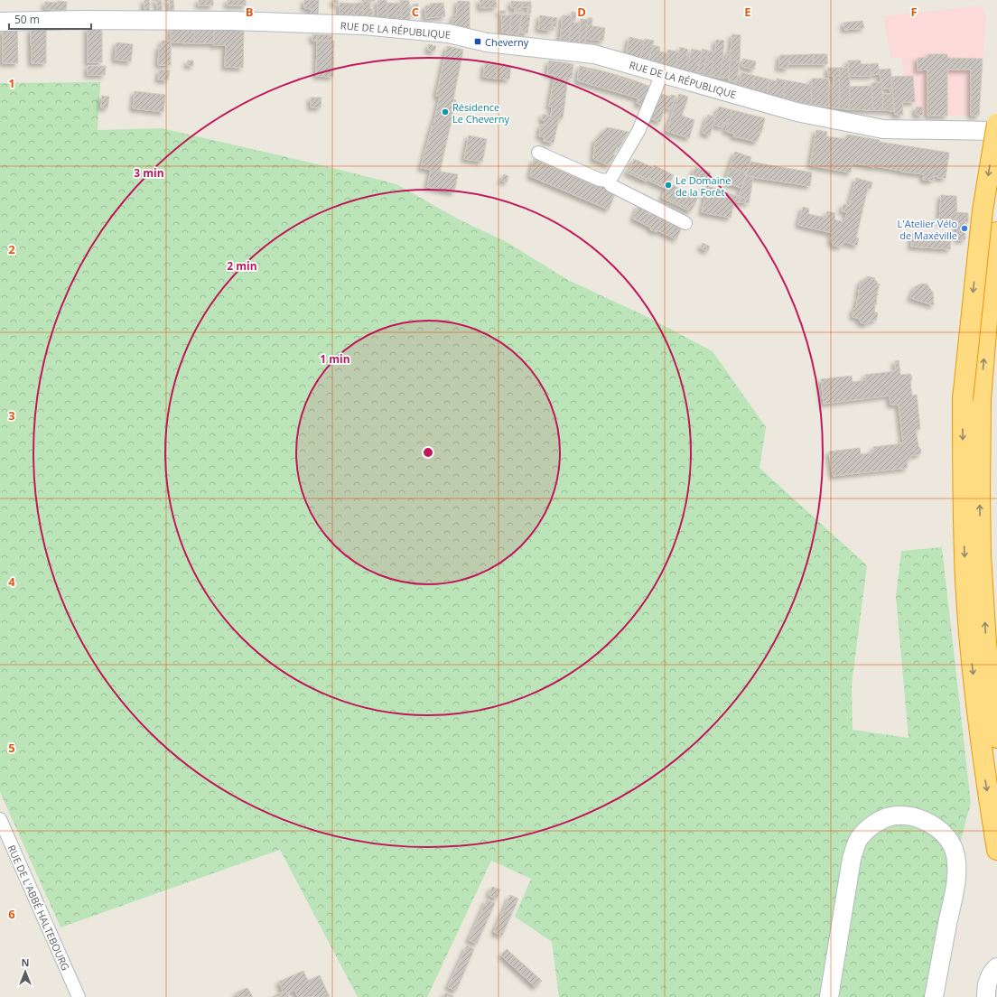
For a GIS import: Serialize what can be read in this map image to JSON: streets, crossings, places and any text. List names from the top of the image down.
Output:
{
  "streets": {
    "street": ["RUE DE LA RÉPUBLIQUE", "RUE DE L'ABBÉ HALTEBOURG"]
  },
  "places": {
    "transit": ["Cheverny"],
    "other": ["Résidence Le Cheverny", "Le Domaine de la Forêt", "L'Atelier Vélo de Maxéville"]
  },
  "scale_bar": "50 m",
  "north": "top",
  "grid": {
    "columns": [
      "B",
      "C",
      "D",
      "E",
      "F"
    ],
    "rows": [
      "1",
      "2",
      "3",
      "4",
      "5",
      "6"
    ]
  },
  "rings": ["3 min", "2 min", "1 min"]
}
